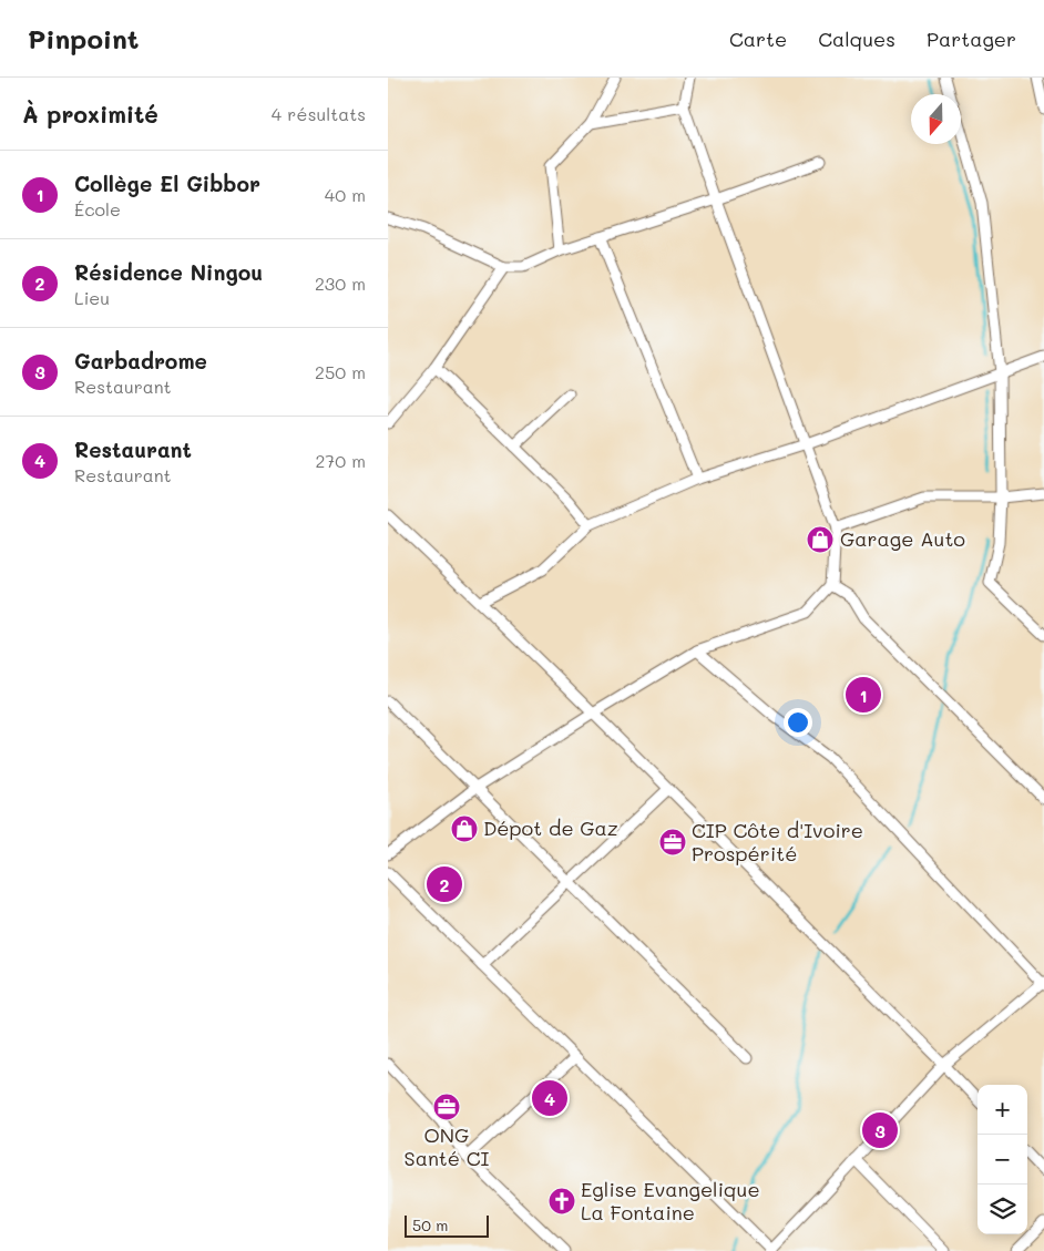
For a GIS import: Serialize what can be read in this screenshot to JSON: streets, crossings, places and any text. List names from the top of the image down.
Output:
{
  "places": {
    "shop": ["Garage Auto", "Dépot de Gaz"],
    "office": ["CIP Côte d'Ivoire Prospérité", "ONG Santé CI"],
    "church": ["Eglise Evangelique La Fontaine"]
  },
  "scale_bar": "50 m",
  "north": "bottom",
  "page": {
    "header": "Pinpoint",
    "nav": ["Carte", "Calques", "Partager"],
    "heading": ["À proximité", "4 résultats"],
    "list": [
      {
        "mark": "1",
        "name": "Collège El Gibbor",
        "note": "École",
        "value": "40 m"
      },
      {
        "mark": "2",
        "name": "Résidence Ningou",
        "note": "Lieu",
        "value": "230 m"
      },
      {
        "mark": "3",
        "name": "Garbadrome",
        "note": "Restaurant",
        "value": "250 m"
      },
      {
        "mark": "4",
        "name": "Restaurant",
        "note": "Restaurant",
        "value": "270 m"
      }
    ],
    "pins": [
      "1",
      "2",
      "4",
      "3"
    ],
    "map_buttons": ["+", "−"],
    "scale": "50 m"
  }
}
